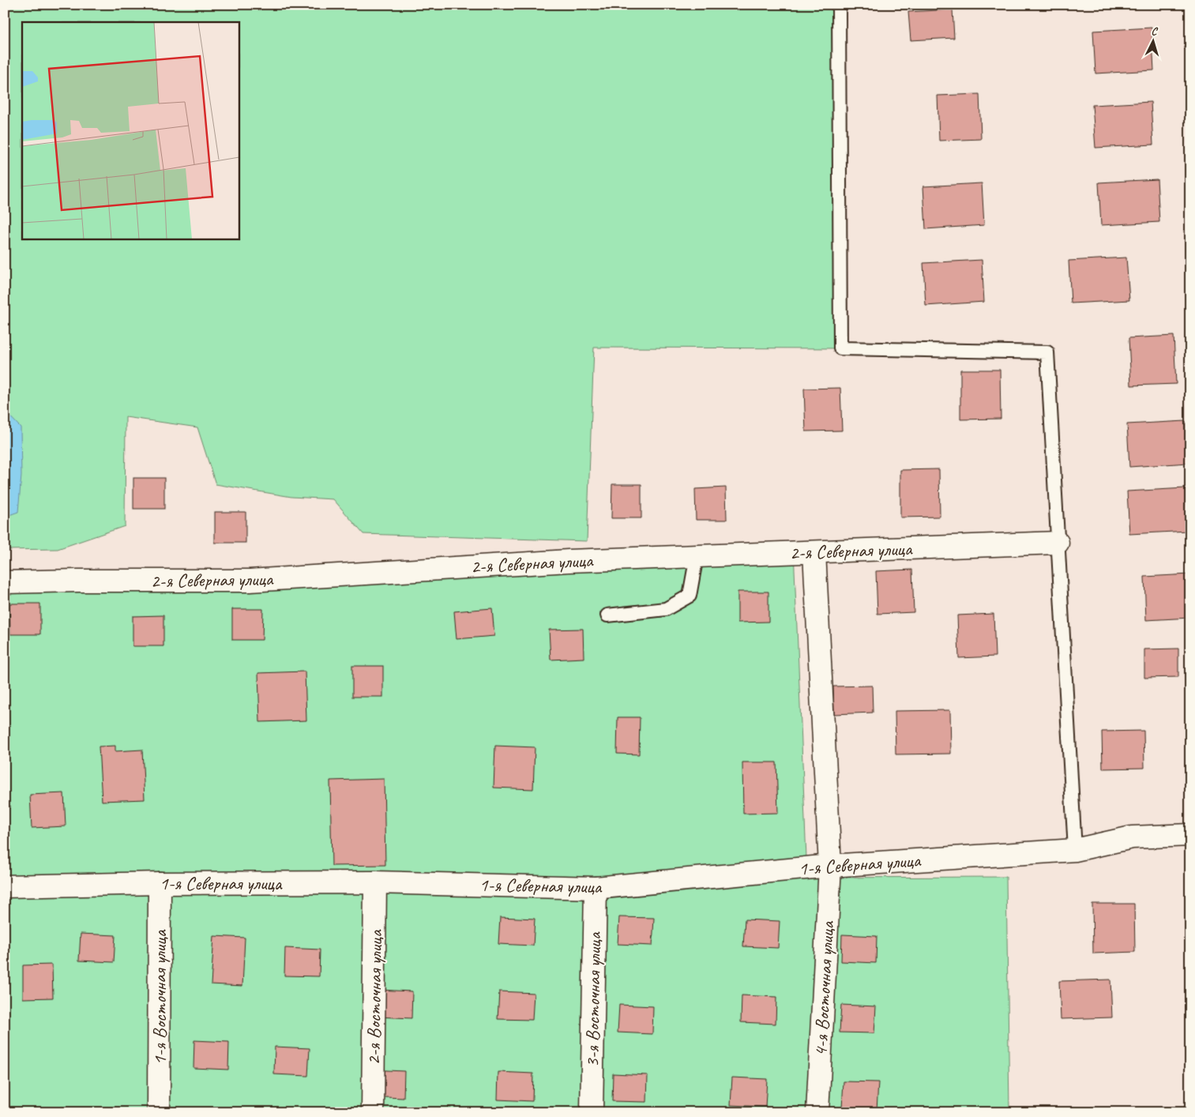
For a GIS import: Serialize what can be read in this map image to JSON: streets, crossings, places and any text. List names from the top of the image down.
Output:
{
  "streets": {
    "street": [
      "2-я Северная улица",
      "1-я Северная улица",
      "4-я Восточная улица",
      "1-я Восточная улица",
      "2-я Восточная улица",
      "3-я Восточная улица"
    ]
  },
  "crossings": [
    ["2-я Северная улица", "4-я Восточная улица"],
    ["1-я Северная улица", "4-я Восточная улица"],
    ["1-я Северная улица", "1-я Восточная улица"],
    ["1-я Северная улица", "2-я Восточная улица"],
    ["1-я Северная улица", "3-я Восточная улица"]
  ],
  "north": "top"
}
